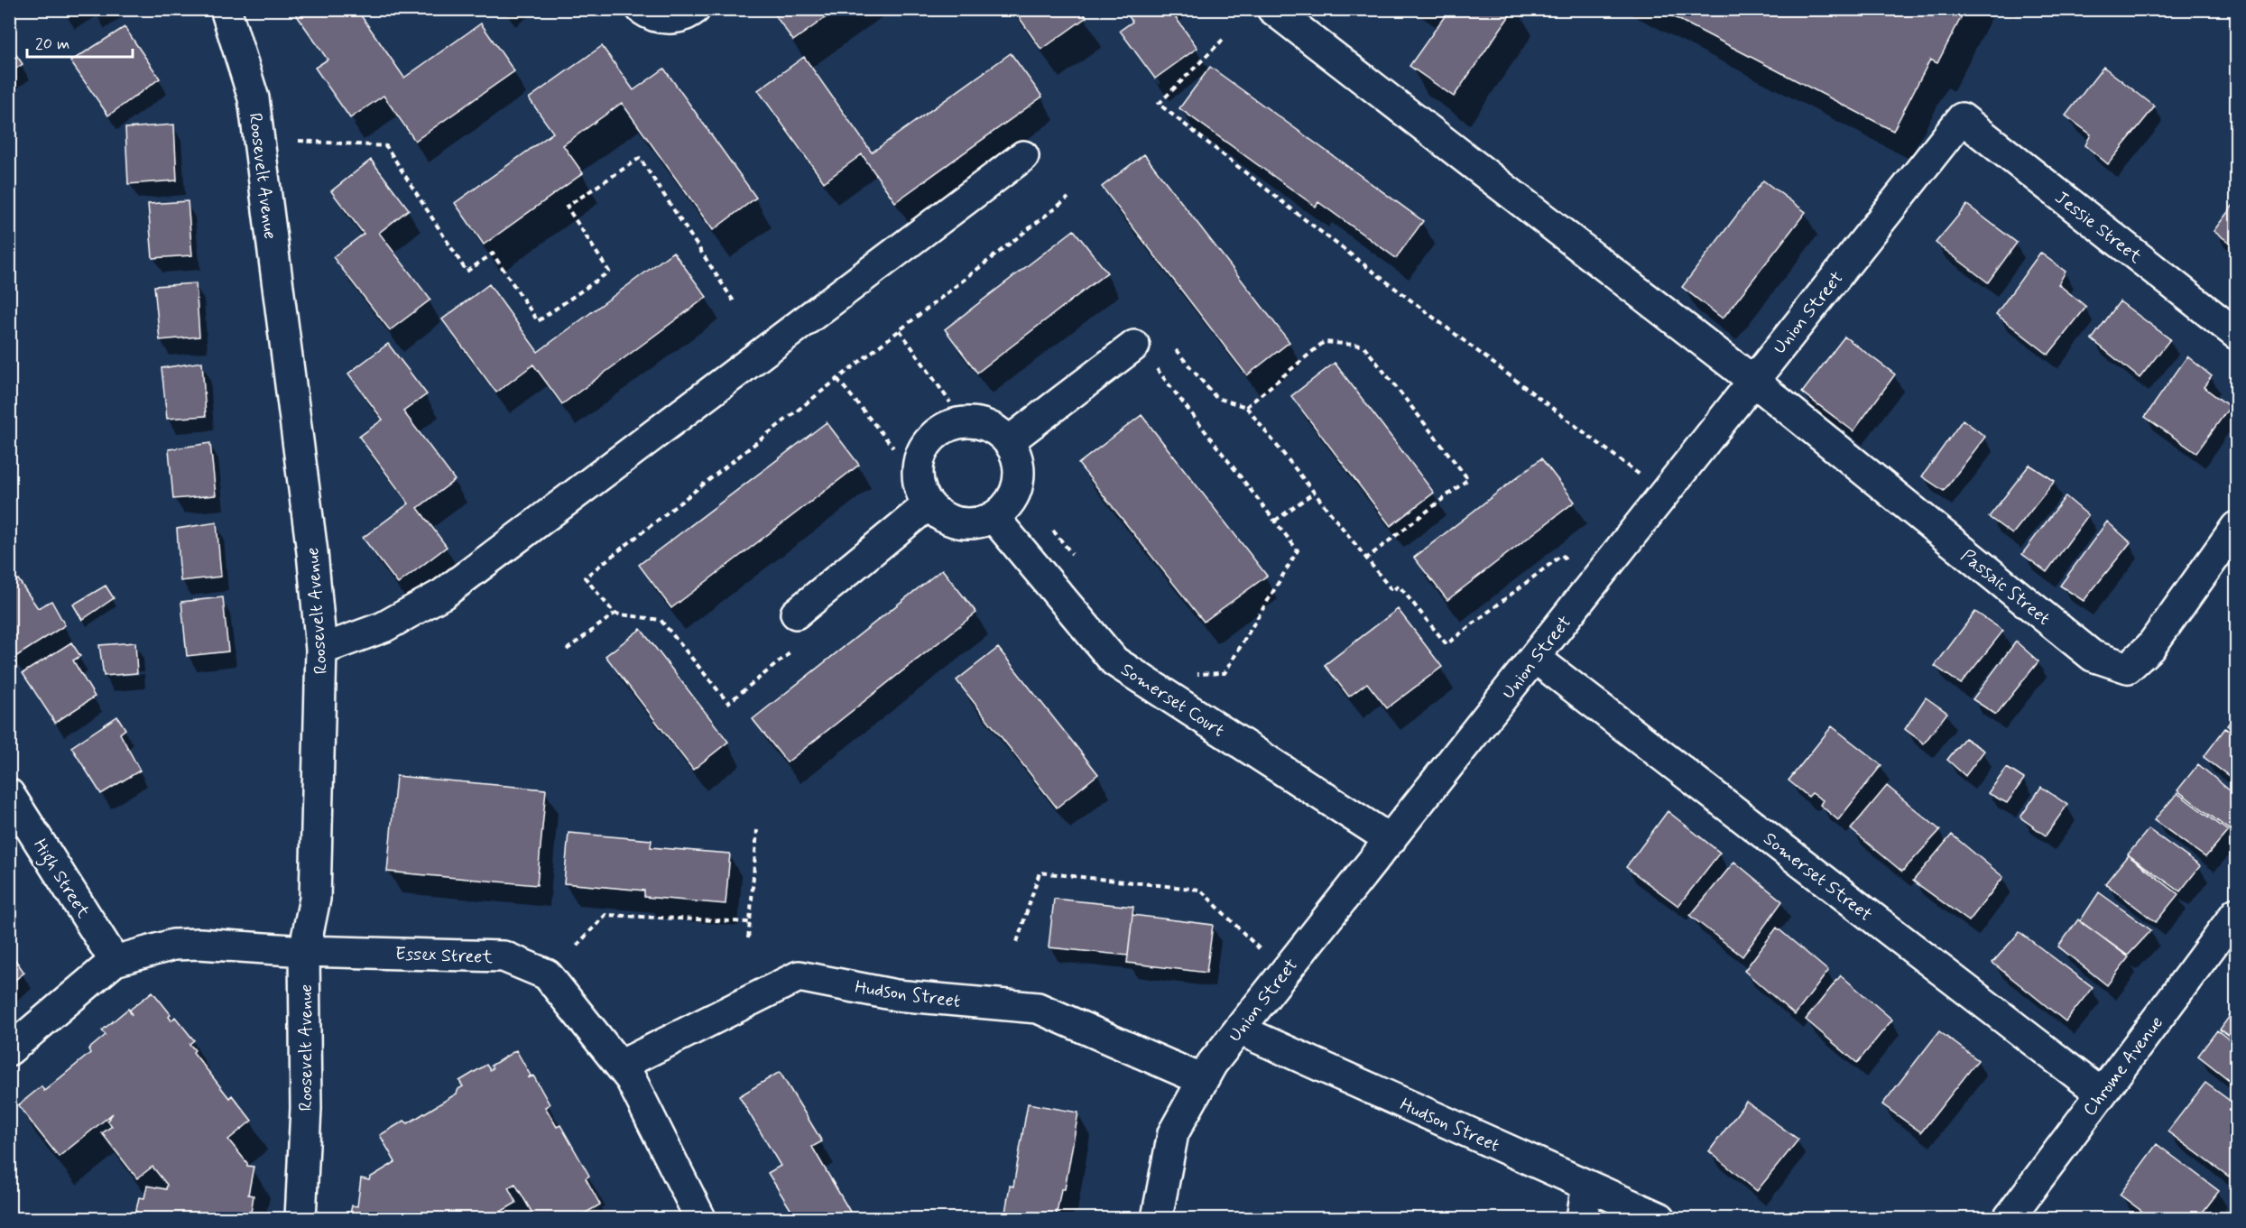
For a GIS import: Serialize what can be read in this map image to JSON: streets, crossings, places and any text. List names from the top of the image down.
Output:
{
  "streets": {
    "street": [
      "Roosevelt Avenue",
      "Jessie Street",
      "Union Street",
      "Passaic Street",
      "Somerset Court",
      "Somerset Street",
      "High Street",
      "Essex Street",
      "Hudson Street",
      "Chrome Avenue"
    ]
  },
  "crossings": [
    ["Roosevelt Avenue", "Essex Street"],
    ["Jessie Street", "Union Street"],
    ["Union Street", "Passaic Street"],
    ["Union Street", "Somerset Court"],
    ["Union Street", "Somerset Street"],
    ["Union Street", "Hudson Street"],
    ["Somerset Street", "Chrome Avenue"],
    ["High Street", "Essex Street"],
    ["Essex Street", "Hudson Street"]
  ],
  "scale_bar": "20 m"
}
